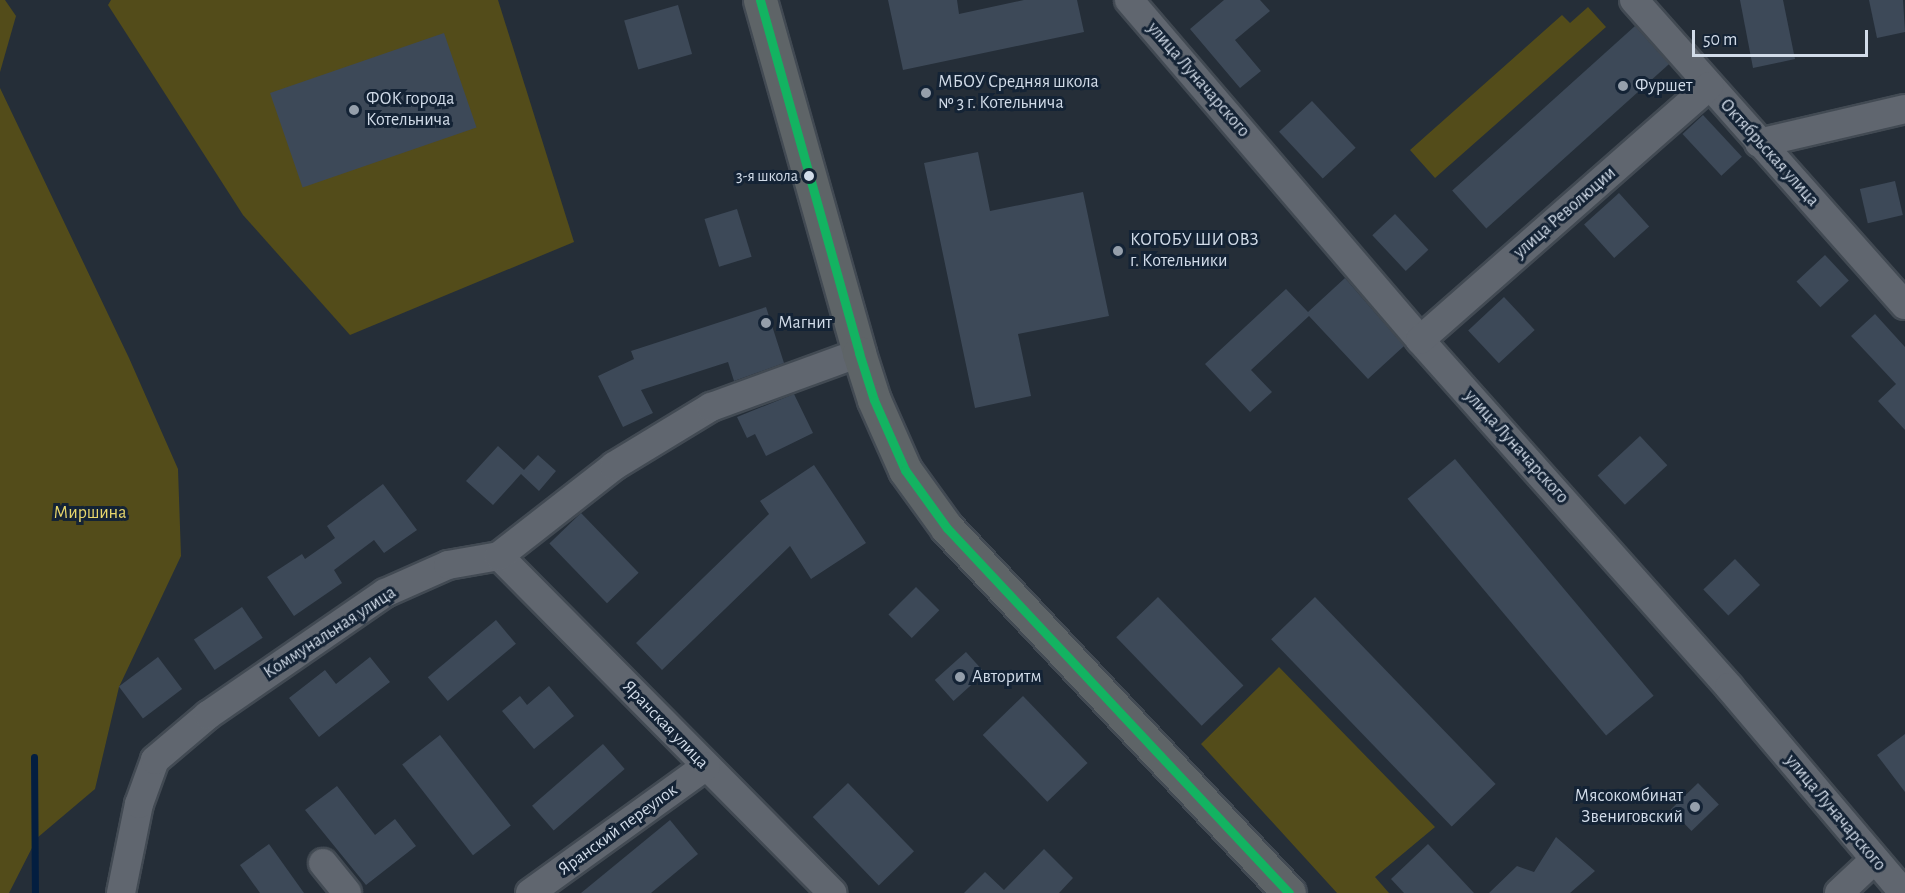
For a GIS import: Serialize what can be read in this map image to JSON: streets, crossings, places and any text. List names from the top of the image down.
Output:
{
  "streets": {
    "street": [
      "улица Луначарского",
      "Октябрьская улица",
      "улица Революции",
      "Коммунальная улица",
      "Яранская улица",
      "Яранский переулок"
    ]
  },
  "crossings": [
    ["улица Луначарского", "улица Революции"],
    ["Октябрьская улица", "улица Революции"],
    ["Коммунальная улица", "Яранская улица"],
    ["Яранская улица", "Яранский переулок"]
  ],
  "parks": ["Миршина"],
  "places": [
    "Фуршет",
    "МБОУ Средняя школа № 3 г. Котельнича",
    "ФОК города Котельнича",
    "3-я школа",
    "КОГОБУ ШИ ОВЗ г. Котельники",
    "Магнит",
    "Авторитм",
    "Мясокомбинат Звениговский"
  ],
  "scale_bar": "50 m"
}
